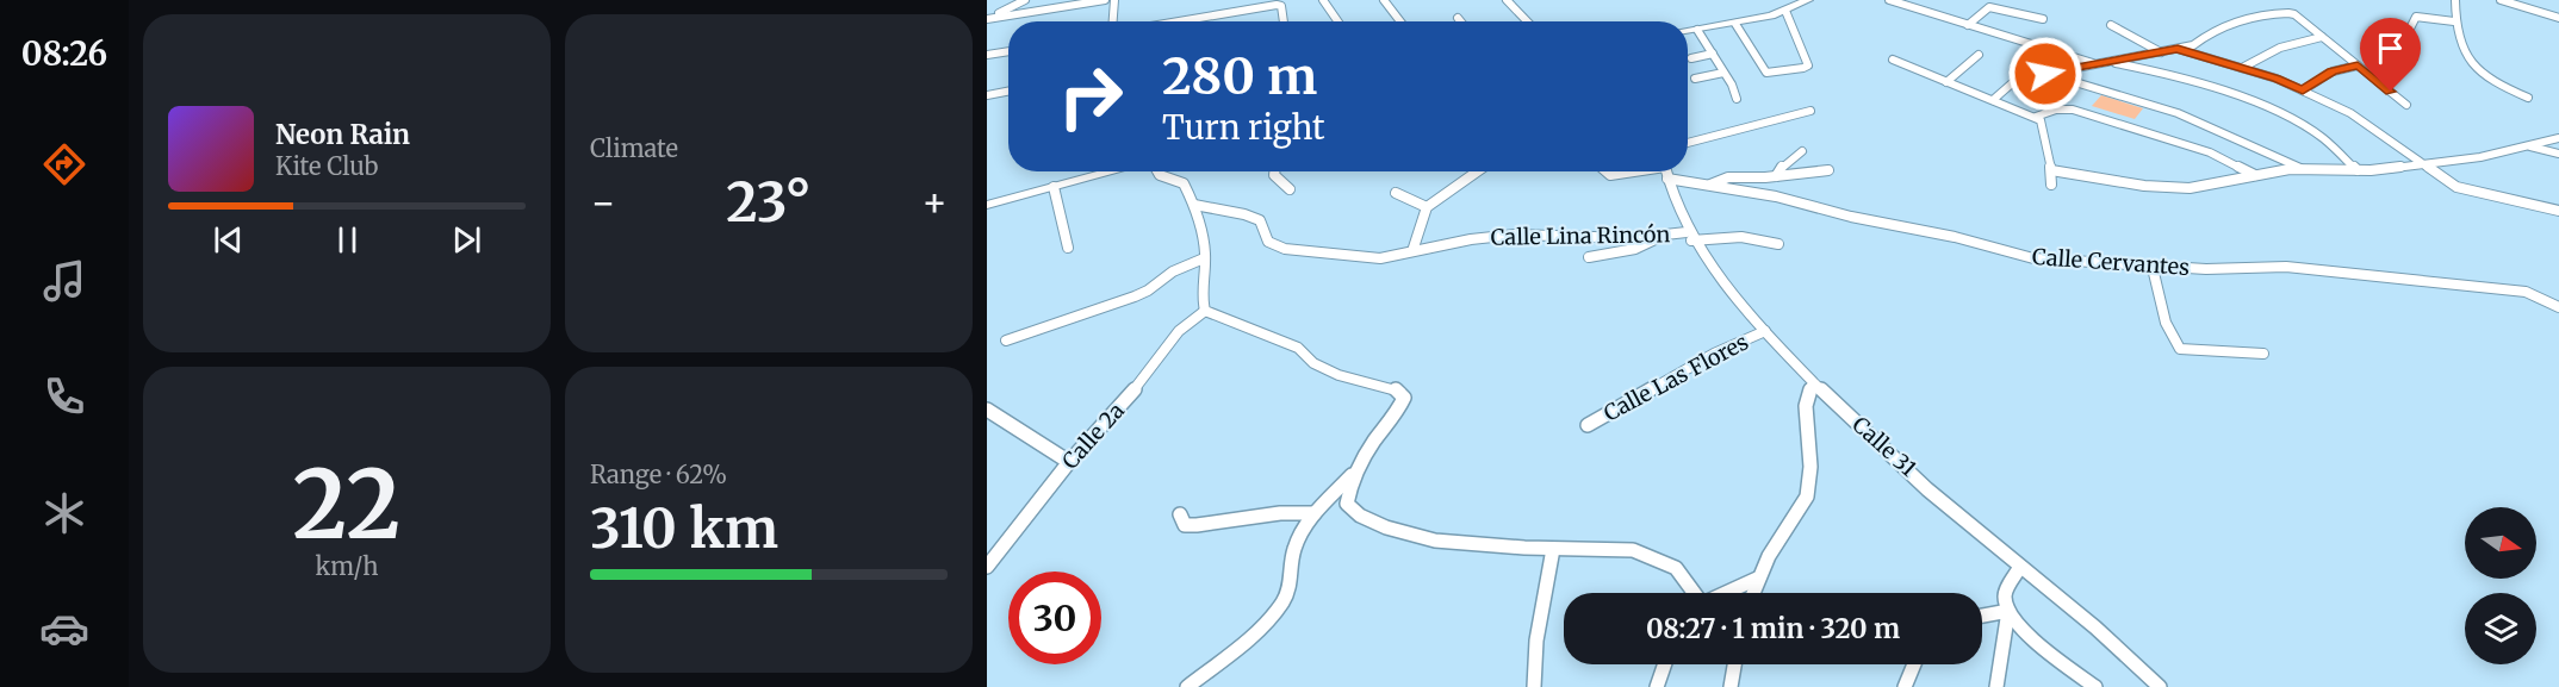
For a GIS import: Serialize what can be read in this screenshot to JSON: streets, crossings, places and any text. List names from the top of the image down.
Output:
{
  "streets": {
    "street": [
      "Calle Lina Rincón",
      "Calle Cervantes",
      "Calle Las Flores",
      "Calle 2a",
      "Calle 31"
    ]
  },
  "crossings": [
    ["Calle Lina Rincón", "Calle 31"],
    ["Calle Las Flores", "Calle 31"]
  ],
  "north": "right",
  "page": {
    "tabs": "08:26",
    "tile": [
      "Climate",
      ["22", "km/h"],
      ["Range · 62%", "310 km"]
    ],
    "turn": ["280 m", "Turn right"],
    "song": ["Neon Rain", "Kite Club"],
    "heat": ["−", "23°", "+"],
    "limit": "30",
    "trip": "08:27 · 1 min · 320 m"
  }
}
